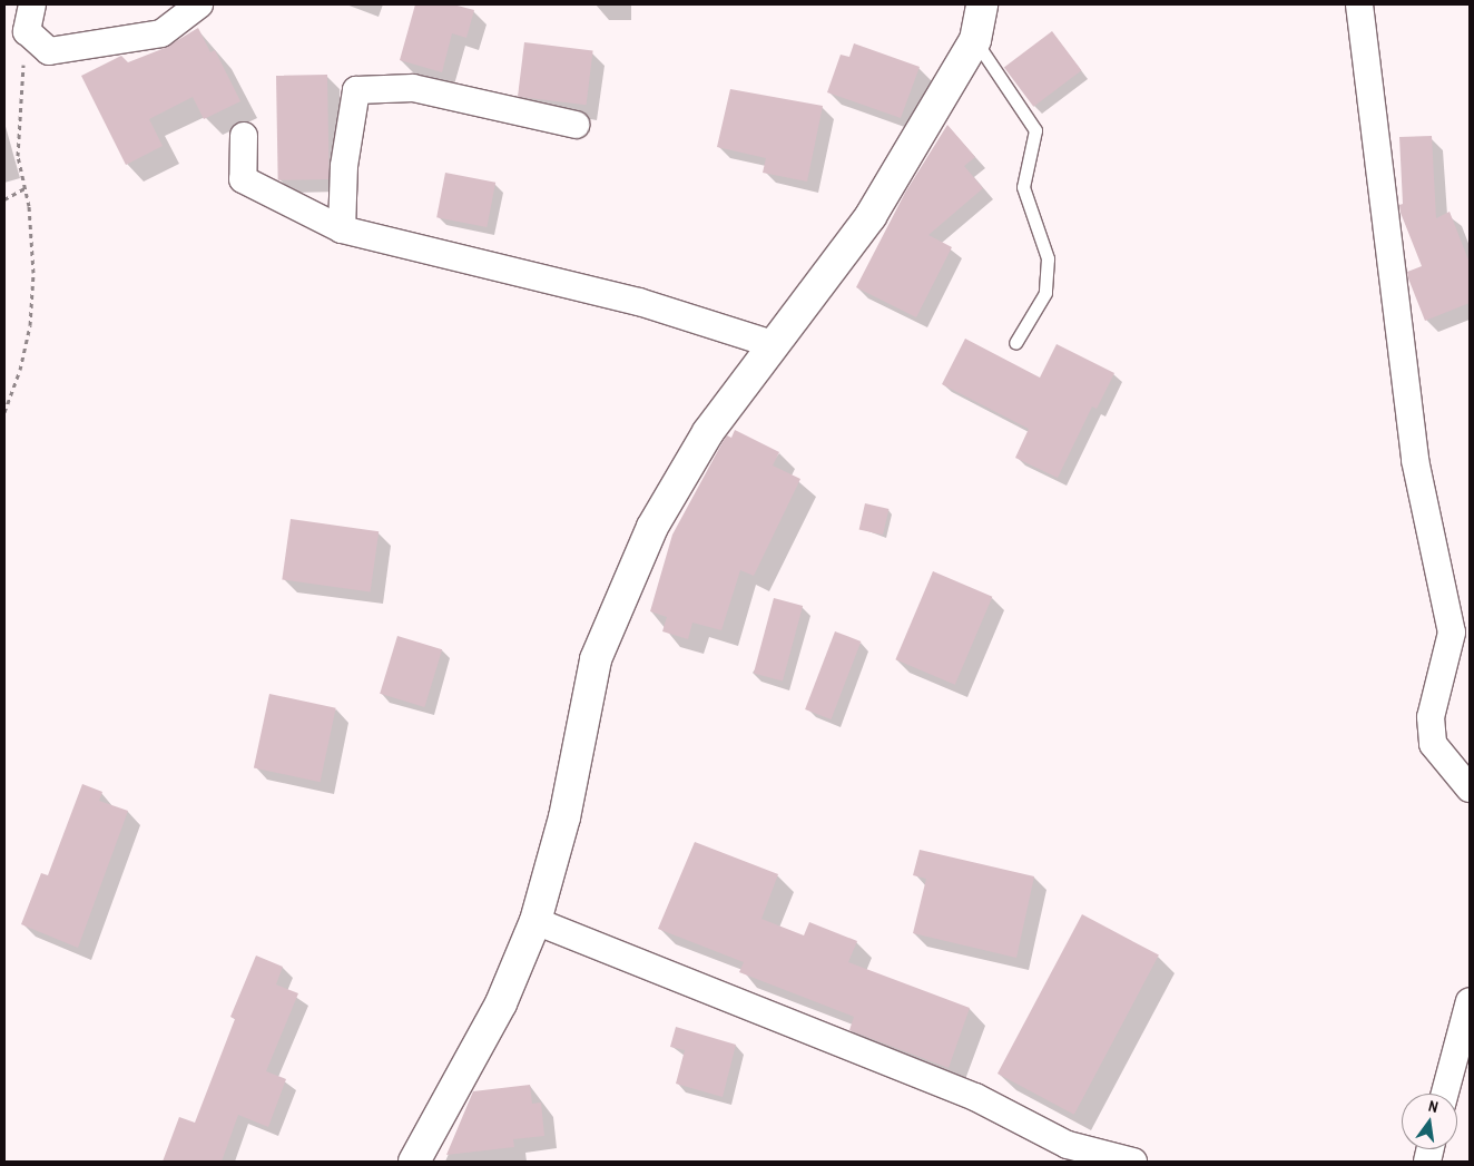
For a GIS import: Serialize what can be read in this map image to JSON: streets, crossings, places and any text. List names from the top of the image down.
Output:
{
  "north": "top"
}
